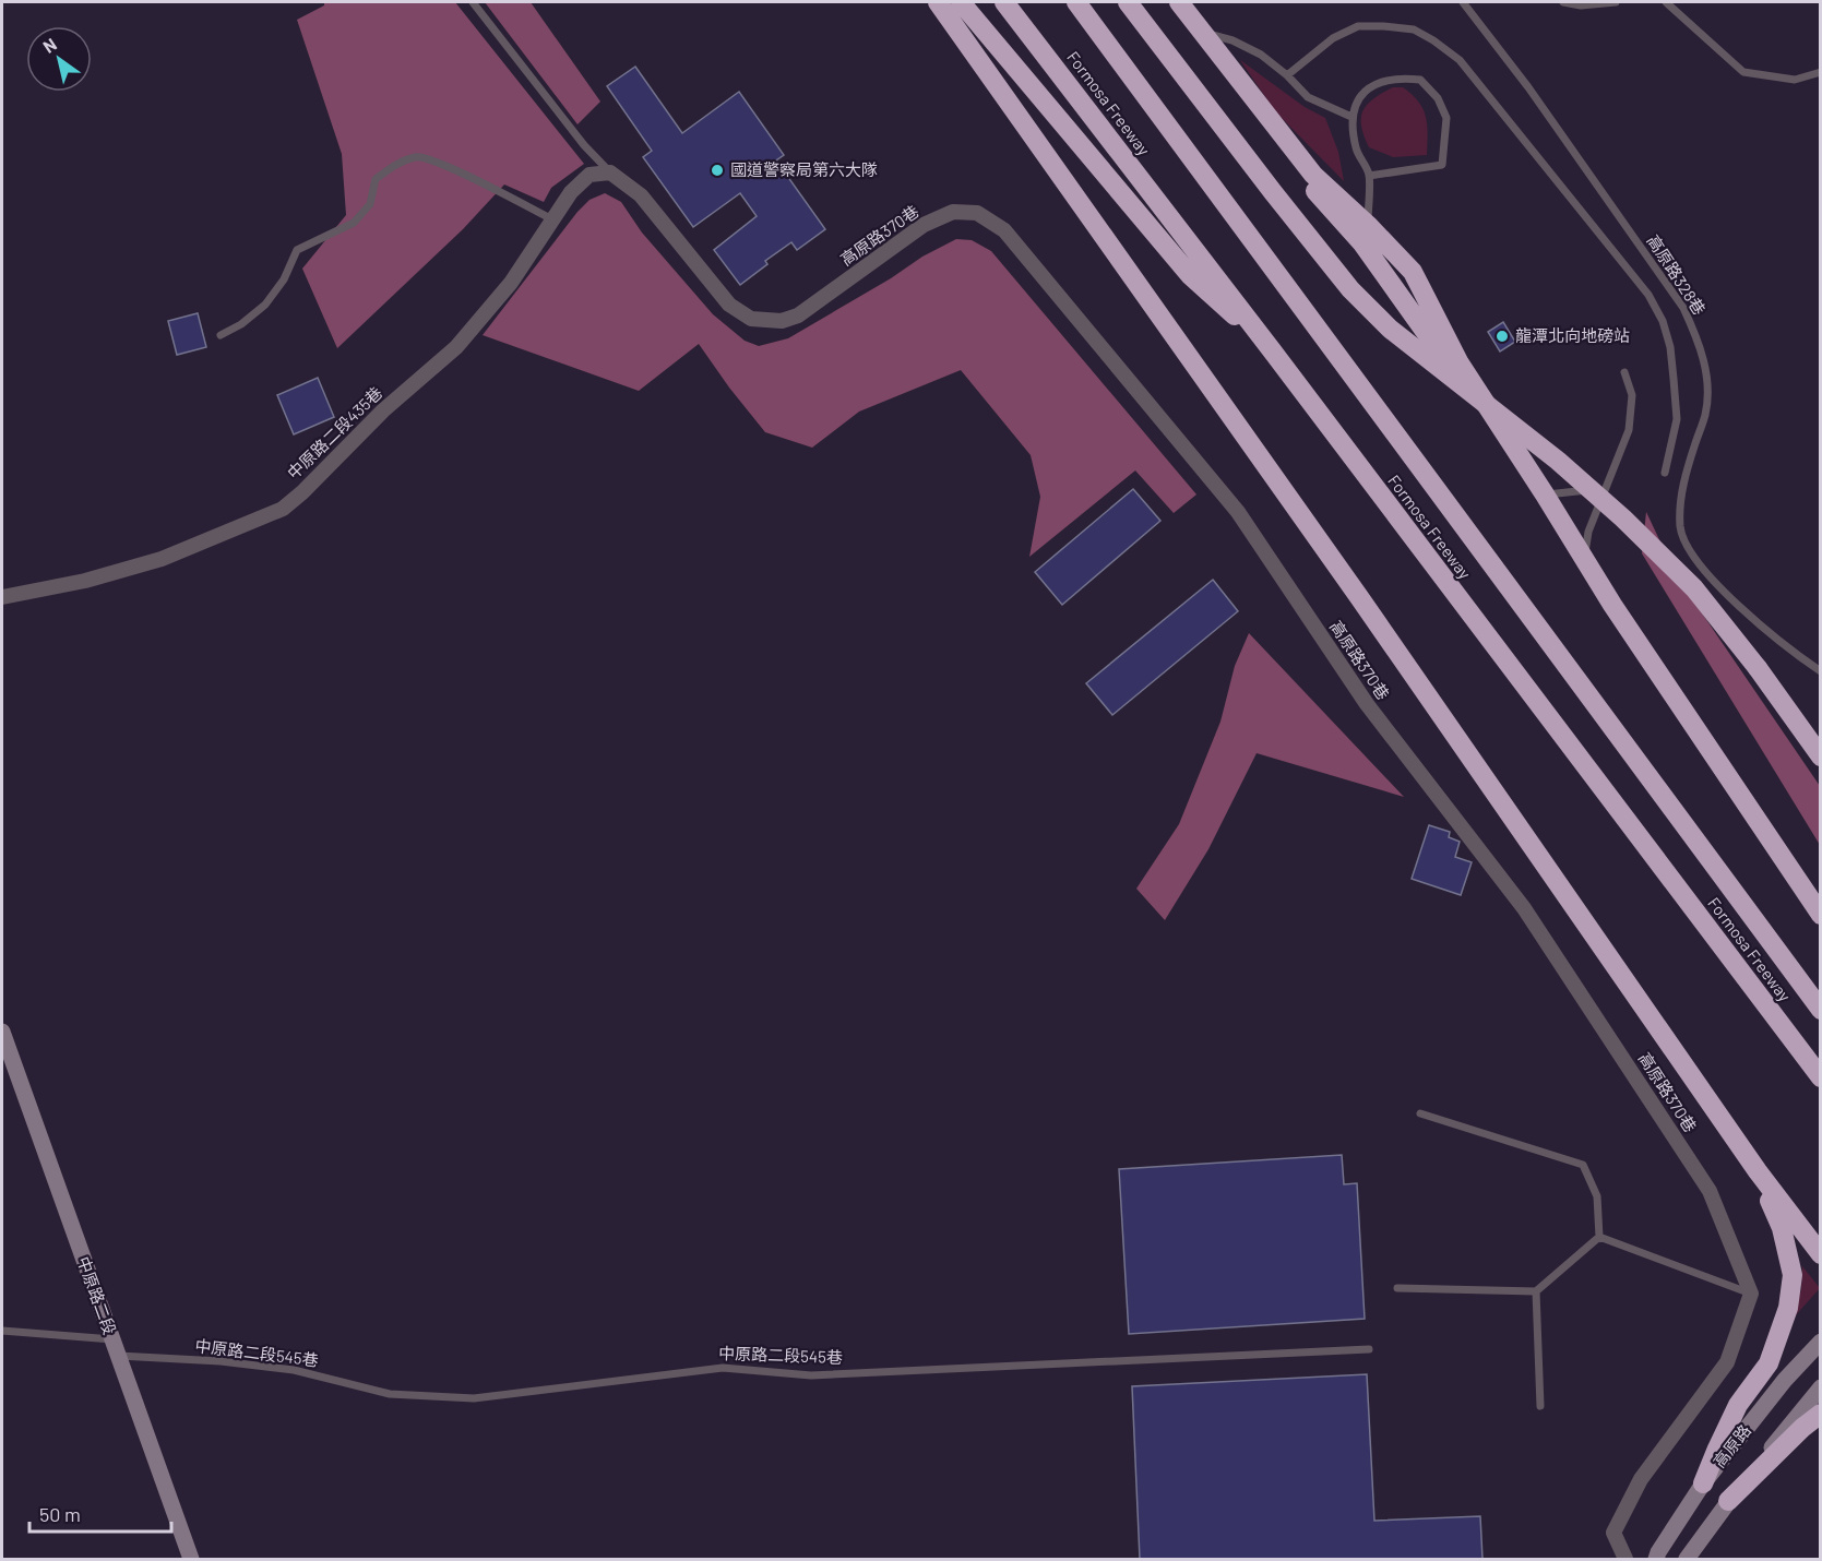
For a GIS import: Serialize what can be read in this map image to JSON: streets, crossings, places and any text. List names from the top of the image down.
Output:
{
  "streets": {
    "highway": ["Formosa Freeway"],
    "street": [
      "高原路370巷",
      "中原路二段435巷",
      "中原路二段",
      "高原路"
    ],
    "lane": ["高原路328巷", "中原路二段545巷"]
  },
  "crossings": [
    ["高原路370巷", "中原路二段435巷"],
    ["中原路二段", "中原路二段545巷"]
  ],
  "places": ["國道警察局第六大隊", "龍潭北向地磅站"],
  "scale_bar": "50 m",
  "north": "top left"
}
